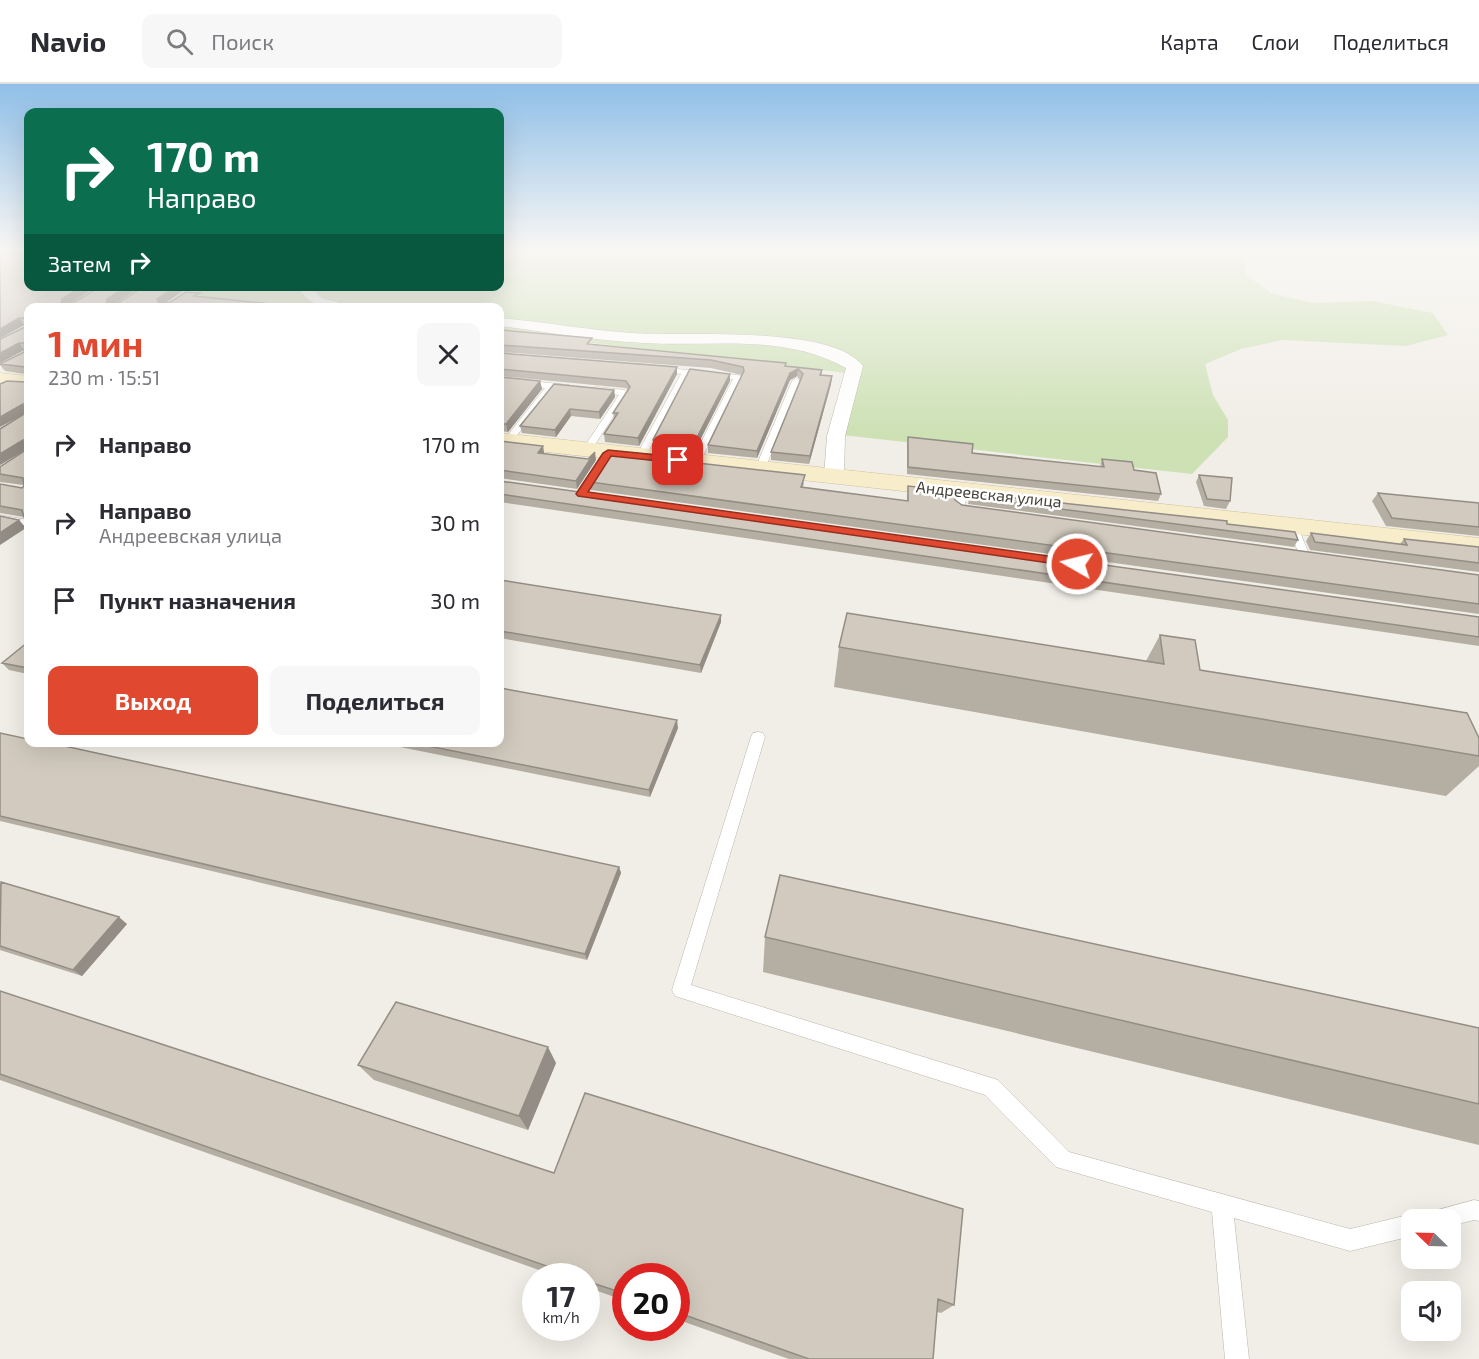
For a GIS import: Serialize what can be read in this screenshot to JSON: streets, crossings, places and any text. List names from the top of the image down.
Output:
{
  "streets": {
    "street": ["Андреевская улица"]
  },
  "north": "top left",
  "page": {
    "header": "Navio",
    "search": "Поиск",
    "nav": ["Карта", "Слои", "Поделиться"],
    "turn": ["170 m", "Направо"],
    "then": "Затем",
    "heading": ["1 мин", "230 m · 15:51"],
    "list": [
      {
        "name": "Направо",
        "value": "170 m"
      },
      {
        "name": "Направо",
        "note": "Андреевская улица",
        "value": "30 m"
      },
      {
        "name": "Пункт назначения",
        "value": "30 m"
      }
    ],
    "buttons": ["Выход", "Поделиться"],
    "speed": "17 km/h",
    "limit": "20"
  }
}
